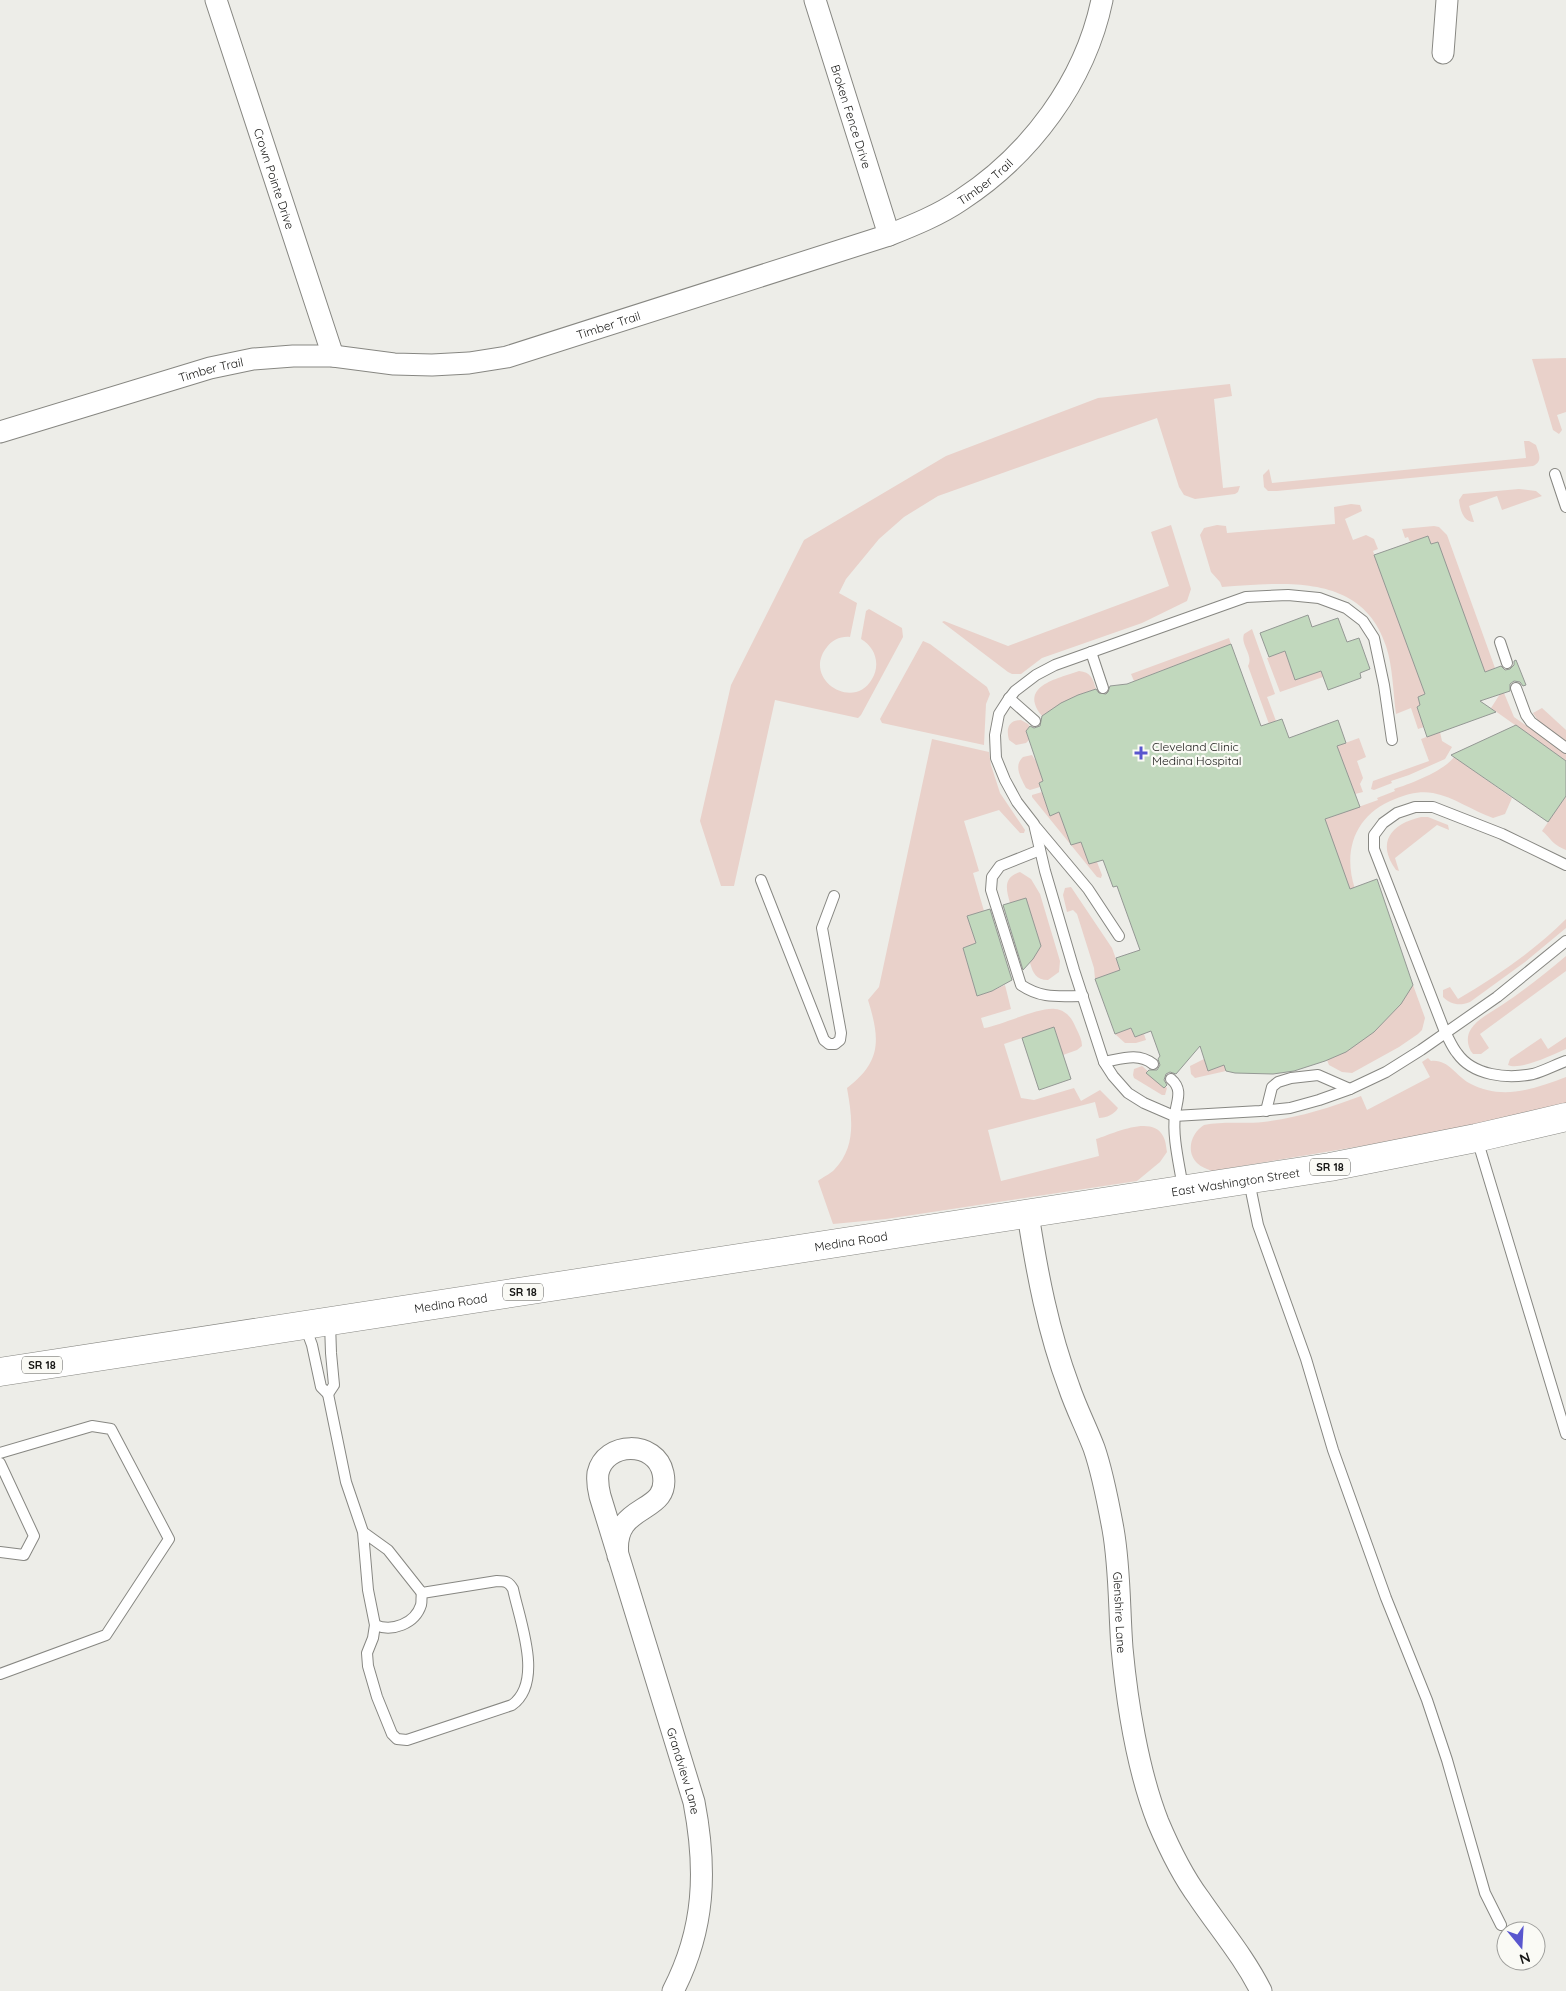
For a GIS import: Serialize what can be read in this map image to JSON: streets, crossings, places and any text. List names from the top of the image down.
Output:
{
  "streets": {
    "highway": ["SR 18", "East Washington Street", "Medina Road"],
    "street": [
      "Broken Fence Drive",
      "Crown Pointe Drive",
      "Timber Trail",
      "Glenshire Lane",
      "Grandview Lane"
    ]
  },
  "crossings": [
    ["Broken Fence Drive", "Timber Trail"],
    ["Crown Pointe Drive", "Timber Trail"],
    ["East Washington Street", "Medina Road"],
    ["East Washington Street", "Glenshire Lane"]
  ],
  "places": {
    "health": ["Cleveland Clinic Medina Hospital"]
  },
  "north": "bottom"
}
